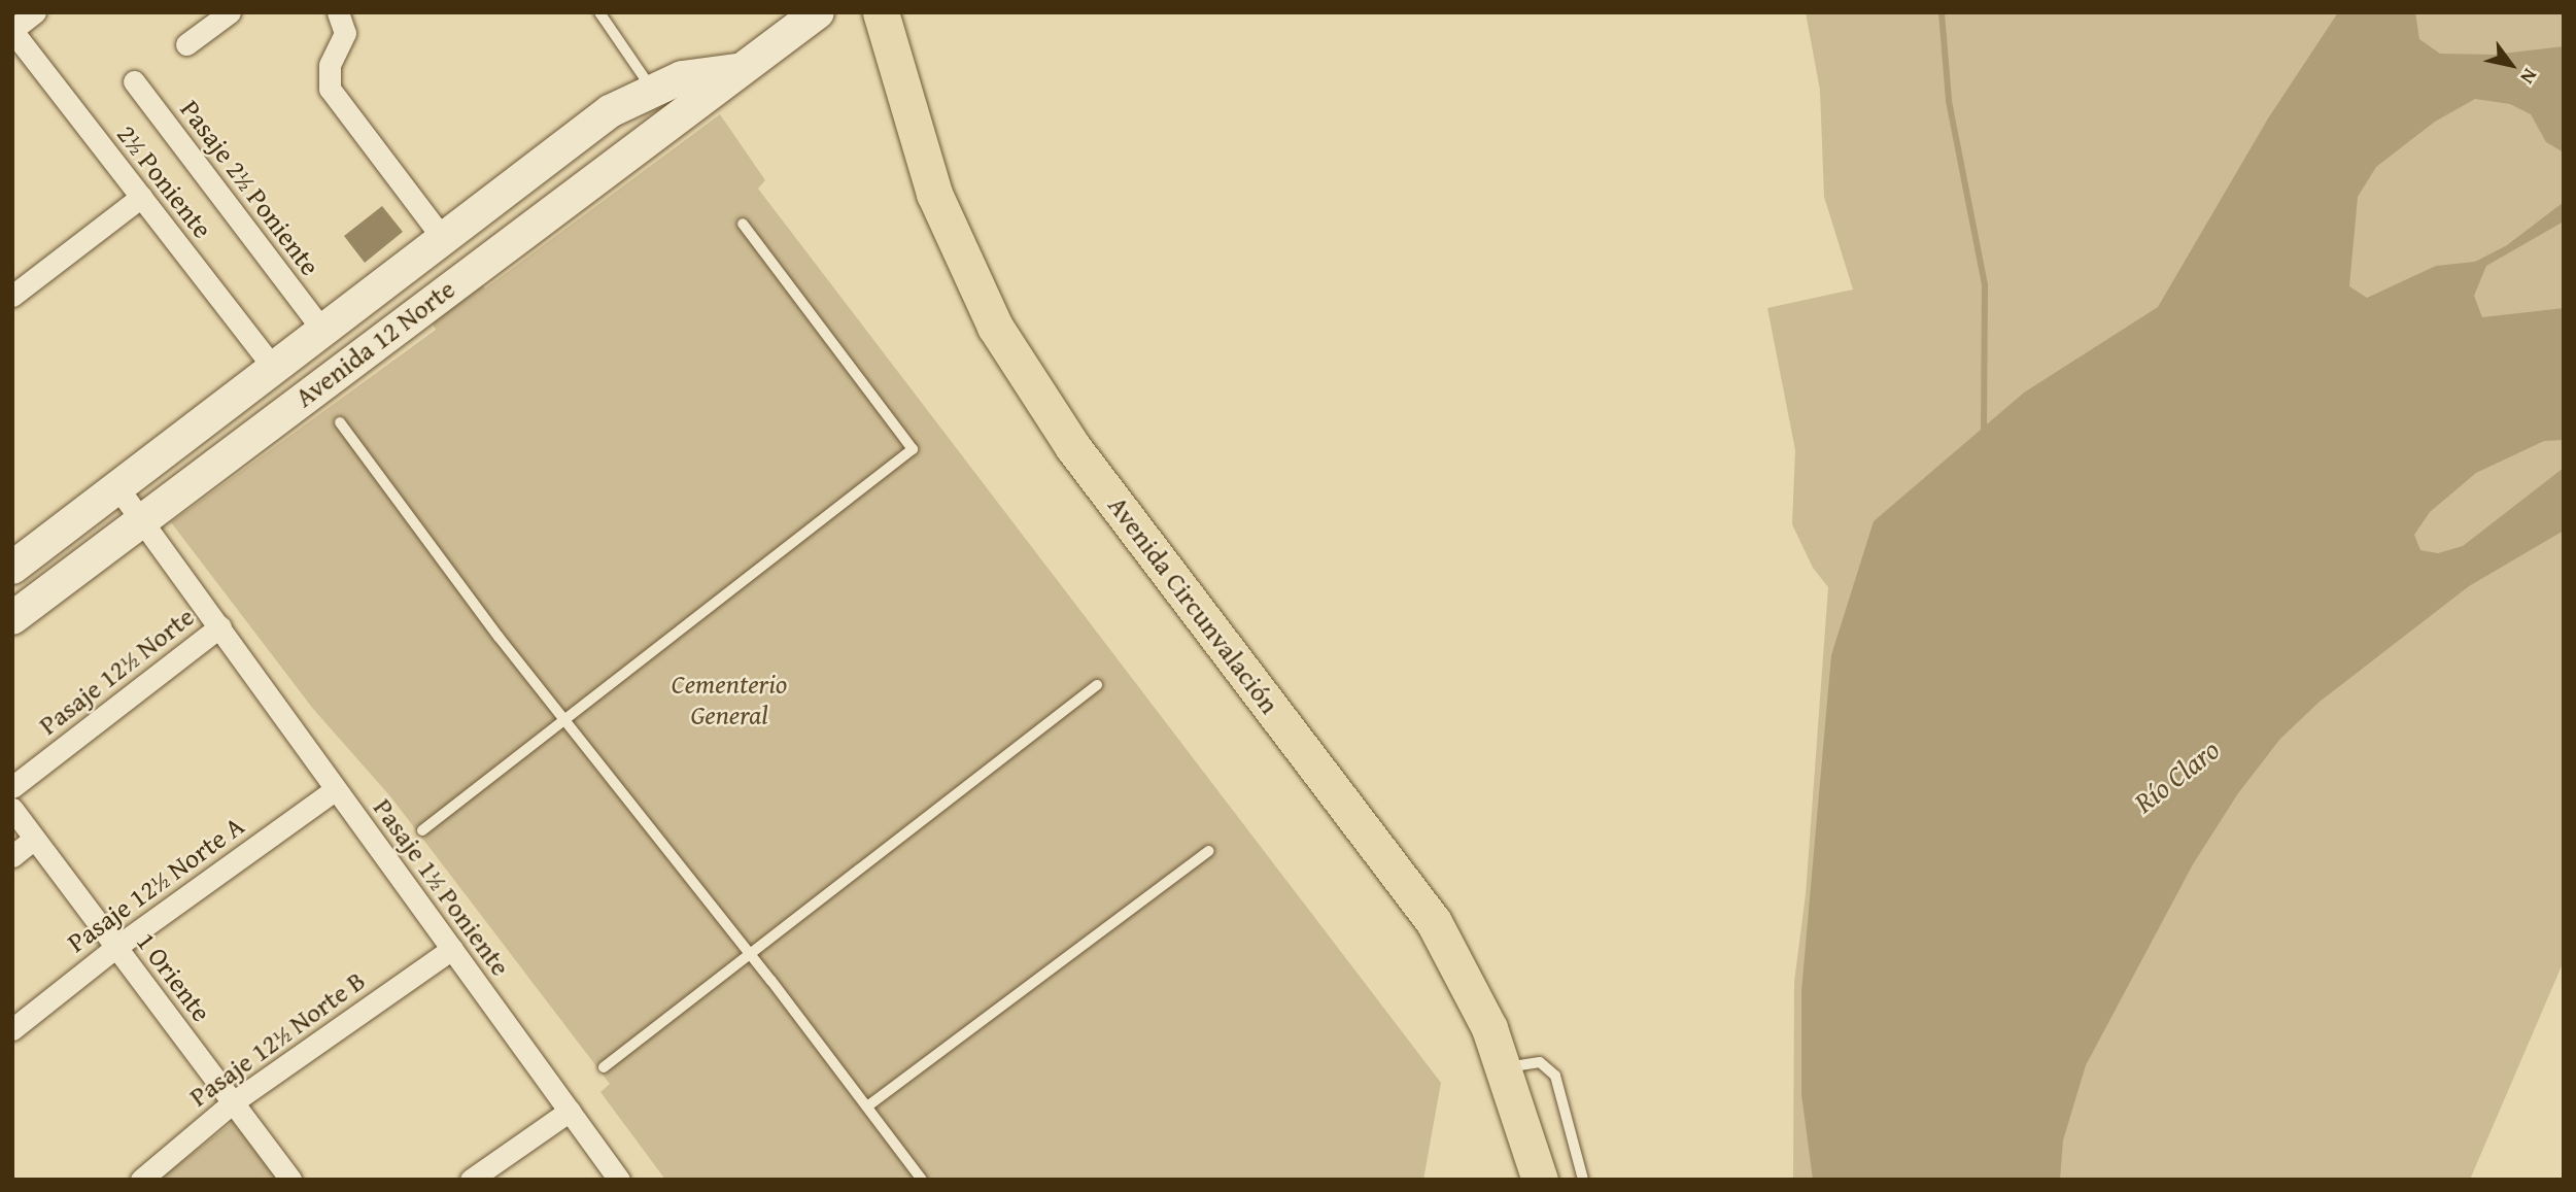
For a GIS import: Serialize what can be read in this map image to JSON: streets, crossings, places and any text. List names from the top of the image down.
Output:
{
  "streets": {
    "main road": ["Avenida 12 Norte", "Avenida Circunvalación"],
    "street": [
      "2½ Poniente",
      "Pasaje 2½ Poniente",
      "Pasaje 12½ Norte",
      "Pasaje 12½ Norte A",
      "Pasaje 1½ Poniente",
      "1 Oriente",
      "Pasaje 12½ Norte B"
    ]
  },
  "crossings": [
    ["2½ Poniente", "Avenida 12 Norte"],
    ["Pasaje 2½ Poniente", "Avenida 12 Norte"],
    ["Avenida 12 Norte", "Pasaje 1½ Poniente"],
    ["Pasaje 12½ Norte", "Pasaje 1½ Poniente"],
    ["Pasaje 12½ Norte A", "Pasaje 1½ Poniente"],
    ["Pasaje 12½ Norte A", "1 Oriente"],
    ["Pasaje 1½ Poniente", "Pasaje 12½ Norte B"],
    ["1 Oriente", "Pasaje 12½ Norte B"]
  ],
  "water": ["Río Claro"],
  "parks": ["Cementerio General"],
  "north": "bottom right"
}
